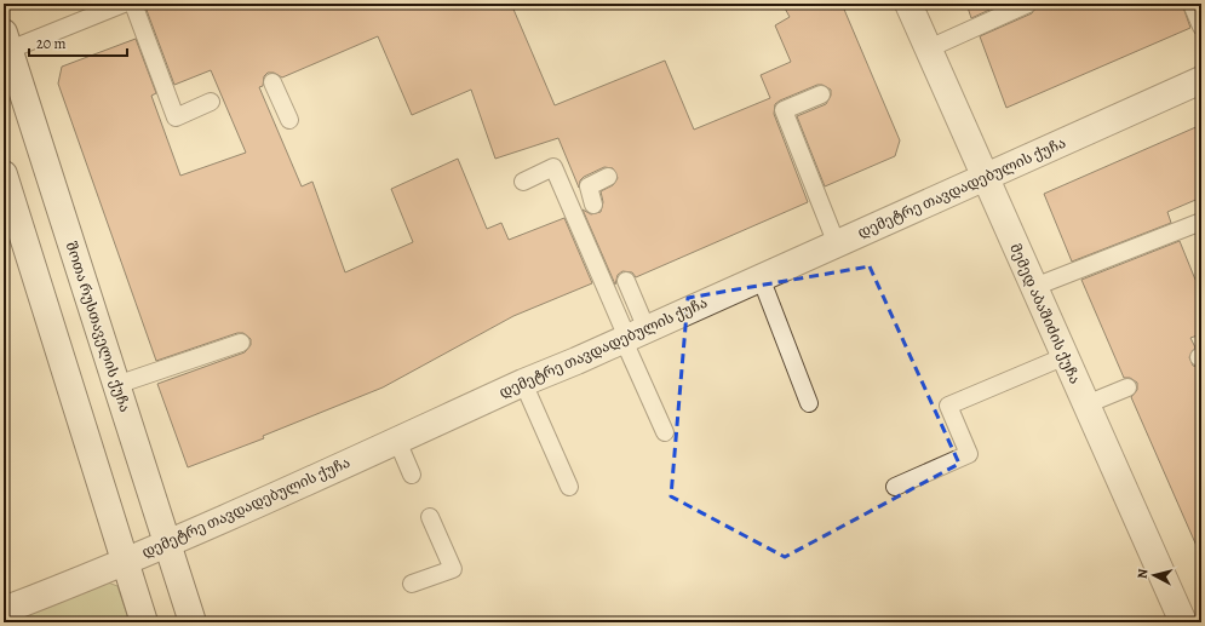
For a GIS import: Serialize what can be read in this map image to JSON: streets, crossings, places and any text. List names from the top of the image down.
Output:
{
  "streets": {
    "street": ["დემეტრე თავდადებულის ქუჩა", "მემედ აბაშიძის ქუჩა", "შოთა რუსთაველის ქუჩა"]
  },
  "crossings": [
    ["დემეტრე თავდადებულის ქუჩა", "მემედ აბაშიძის ქუჩა"],
    ["დემეტრე თავდადებულის ქუჩა", "შოთა რუსთაველის ქუჩა"]
  ],
  "scale_bar": "20 m",
  "north": "left"
}
